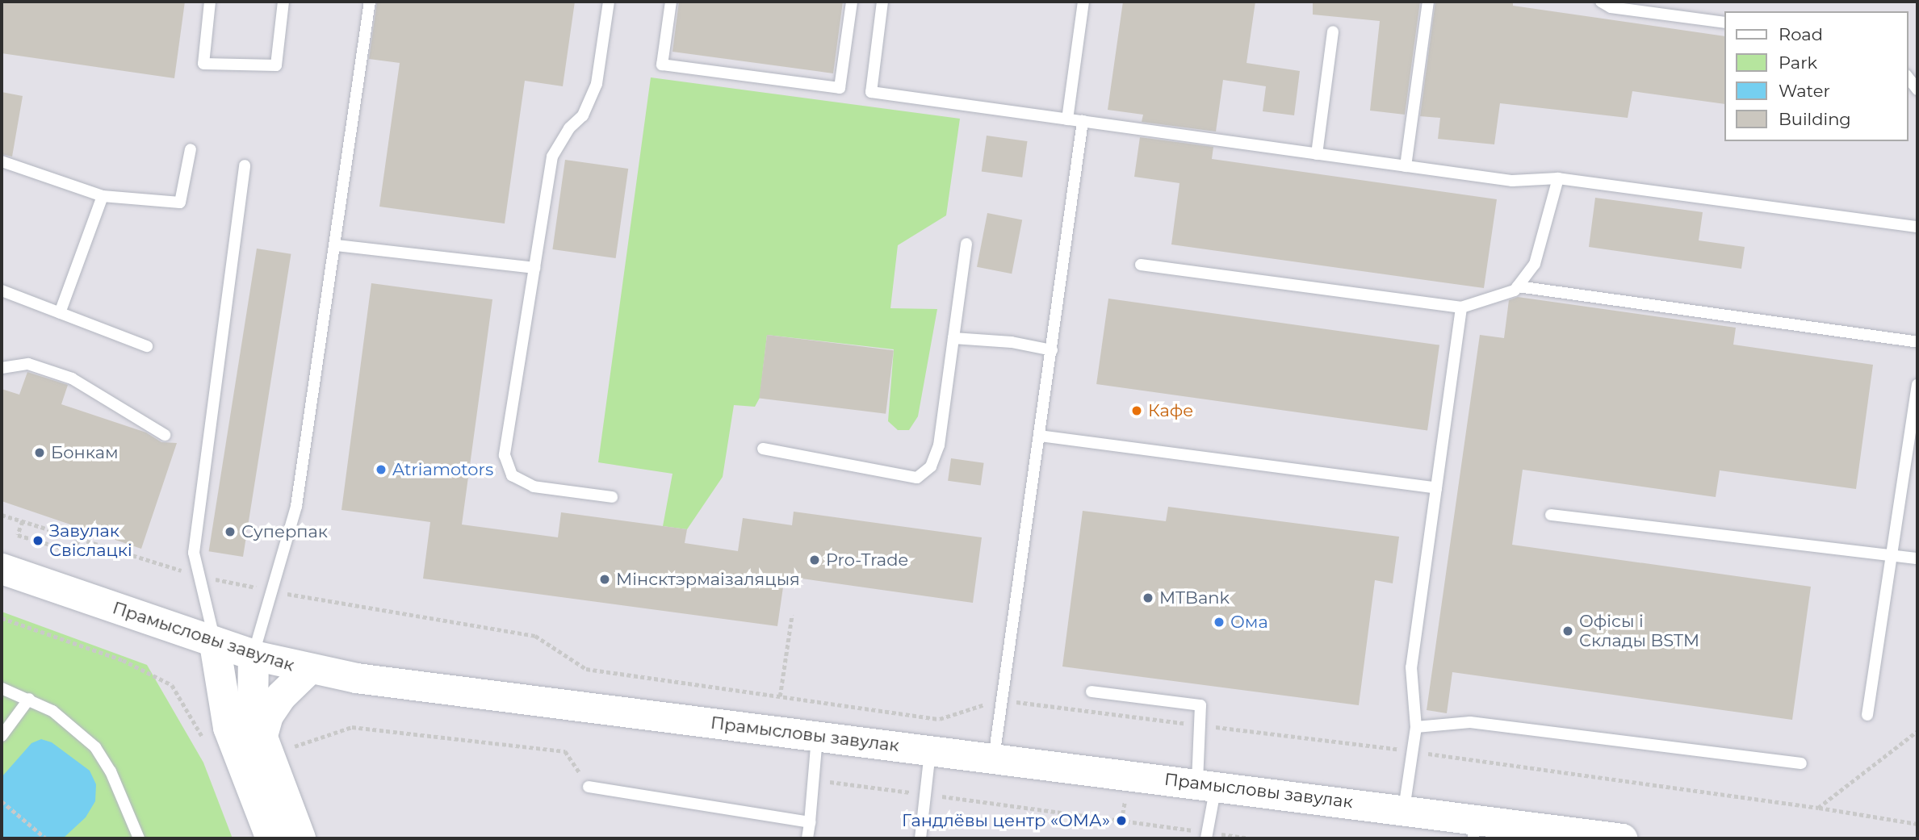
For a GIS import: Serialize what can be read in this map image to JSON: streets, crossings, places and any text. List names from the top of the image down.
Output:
{
  "streets": {
    "main road": ["Прамысловы завулак"]
  },
  "places": [
    "Кафе",
    "Бонкам",
    "Atriamotors",
    "Суперпак",
    "Завулак Свіслацкі",
    "Pro-Trade",
    "Мінсктэрмаізаляцыя",
    "MTBank",
    "Ома",
    "Офісы і Склады BSTM",
    "Гандлёвы центр «ОМА»"
  ],
  "legend": [
    "Road",
    "Park",
    "Water",
    "Building"
  ]
}
